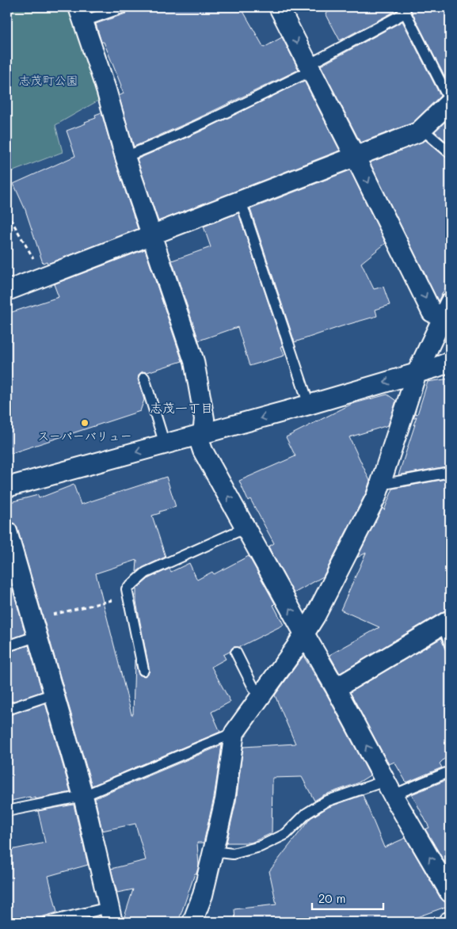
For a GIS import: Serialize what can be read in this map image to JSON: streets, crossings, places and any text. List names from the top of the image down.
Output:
{
  "districts": ["志茂一丁目"],
  "parks": ["志茂町公園"],
  "places": ["スーパーバリュー"],
  "scale_bar": "20 m"
}
